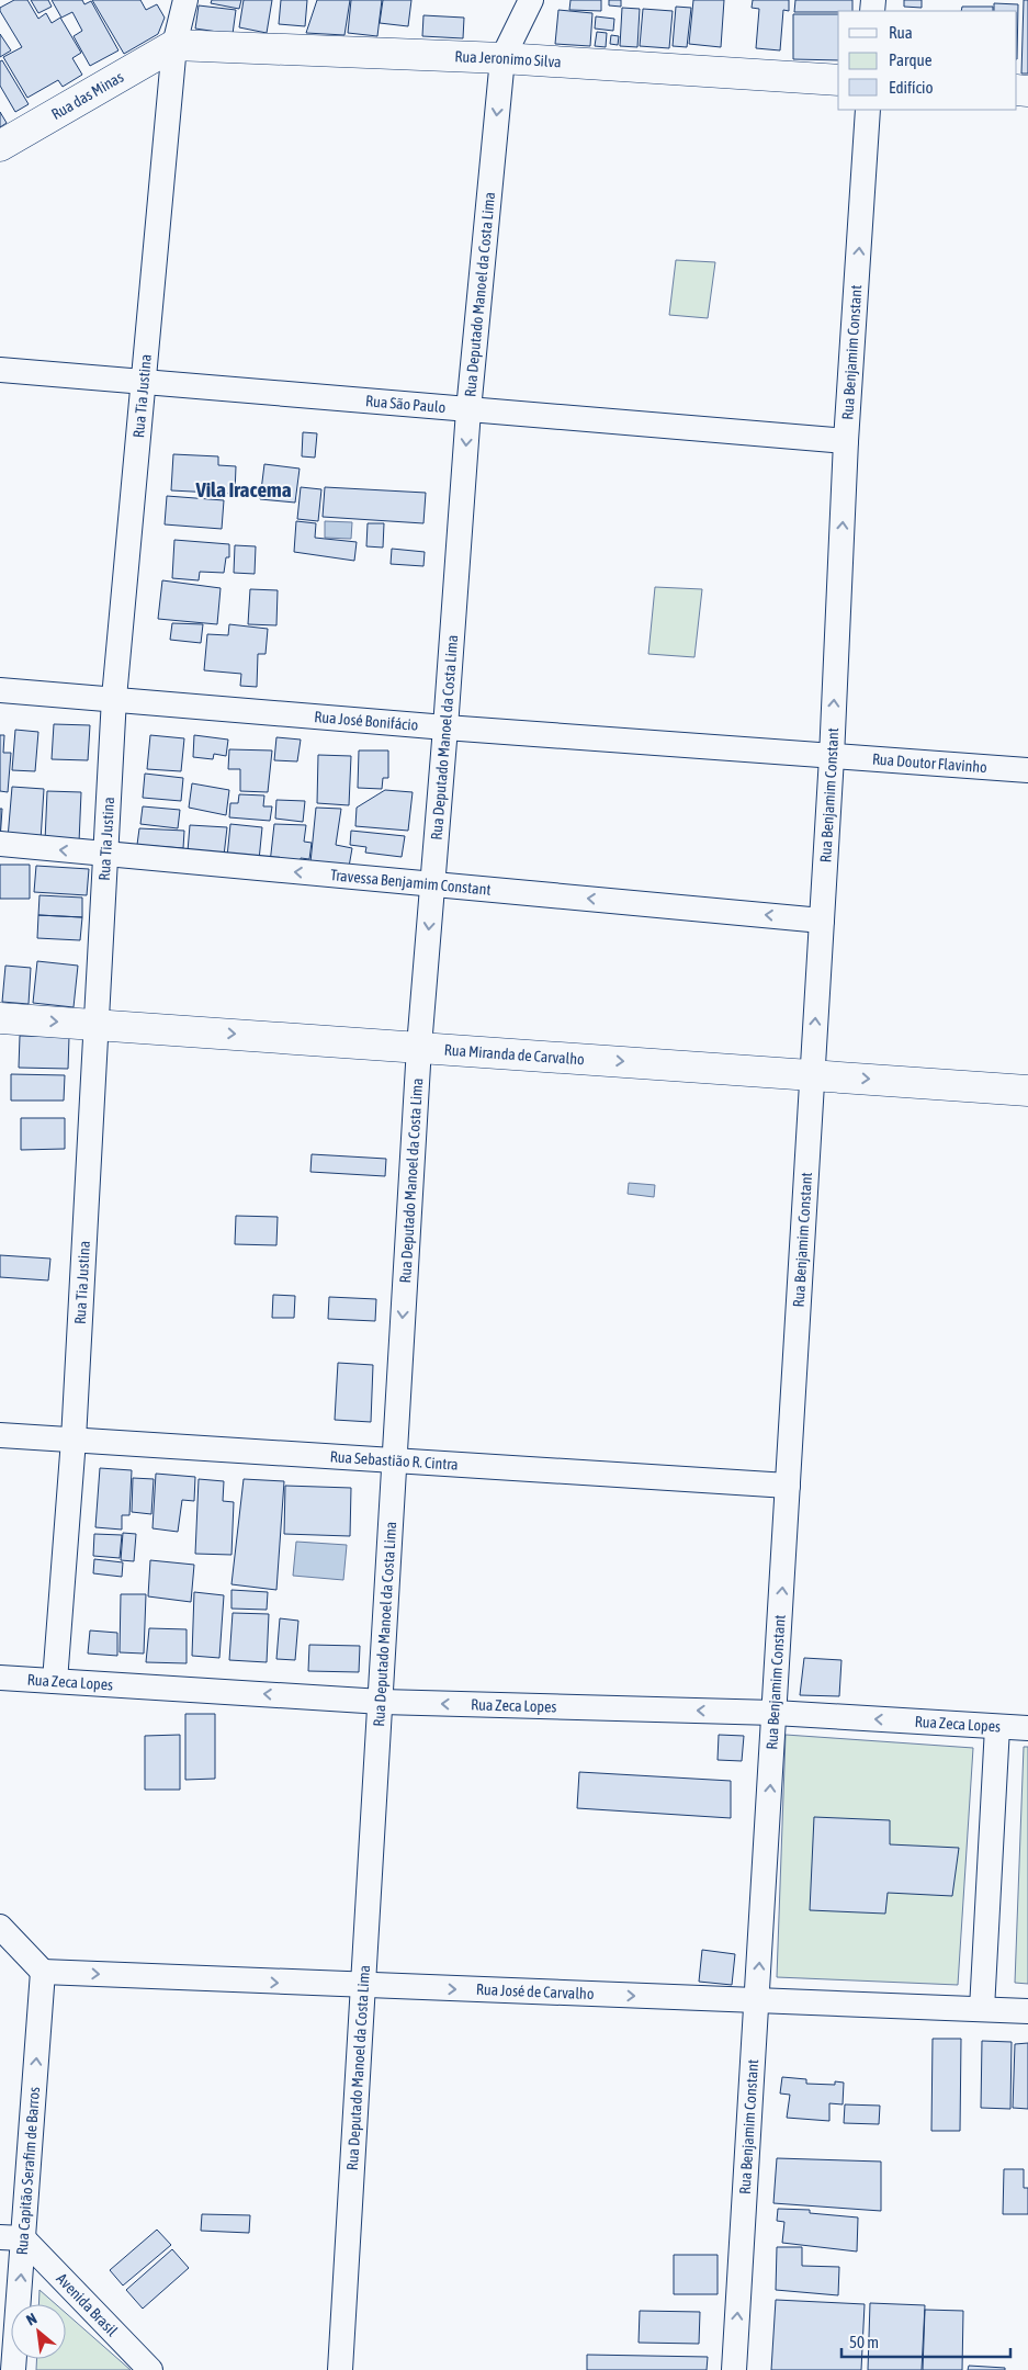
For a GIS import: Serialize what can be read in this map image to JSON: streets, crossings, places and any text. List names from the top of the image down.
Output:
{
  "streets": {
    "main road": ["Rua Jeronimo Silva", "Rua das Minas", "Rua Miranda de Carvalho"],
    "street": [
      "Rua Deputado Manoel da Costa Lima",
      "Rua Benjamim Constant",
      "Rua Tia Justina",
      "Rua São Paulo",
      "Rua José Bonifácio",
      "Rua Doutor Flavinho",
      "Travessa Benjamim Constant",
      "Rua Sebastião R. Cintra",
      "Rua Zeca Lopes",
      "Rua José de Carvalho",
      "Rua Capitão Serafim de Barros",
      "Avenida Brasil"
    ]
  },
  "crossings": [
    ["Rua Jeronimo Silva", "Rua das Minas"],
    ["Rua Jeronimo Silva", "Rua Deputado Manoel da Costa Lima"],
    ["Rua Jeronimo Silva", "Rua Tia Justina"],
    ["Rua das Minas", "Rua Tia Justina"],
    ["Rua Deputado Manoel da Costa Lima", "Rua São Paulo"],
    ["Rua Deputado Manoel da Costa Lima", "Rua José Bonifácio"],
    ["Rua Deputado Manoel da Costa Lima", "Travessa Benjamim Constant"],
    ["Rua Deputado Manoel da Costa Lima", "Rua Miranda de Carvalho"],
    ["Rua Deputado Manoel da Costa Lima", "Rua Sebastião R. Cintra"],
    ["Rua Deputado Manoel da Costa Lima", "Rua Zeca Lopes"],
    ["Rua Deputado Manoel da Costa Lima", "Rua José de Carvalho"],
    ["Rua Benjamim Constant", "Rua São Paulo"],
    ["Rua Benjamim Constant", "Rua José Bonifácio"],
    ["Rua Benjamim Constant", "Rua Doutor Flavinho"],
    ["Rua Benjamim Constant", "Travessa Benjamim Constant"],
    ["Rua Benjamim Constant", "Rua Miranda de Carvalho"],
    ["Rua Benjamim Constant", "Rua Sebastião R. Cintra"],
    ["Rua Benjamim Constant", "Rua Zeca Lopes"],
    ["Rua Benjamim Constant", "Rua José de Carvalho"],
    ["Rua Tia Justina", "Rua São Paulo"],
    ["Rua Tia Justina", "Rua José Bonifácio"],
    ["Rua Tia Justina", "Travessa Benjamim Constant"],
    ["Rua Tia Justina", "Rua Miranda de Carvalho"],
    ["Rua Tia Justina", "Rua Sebastião R. Cintra"],
    ["Rua Tia Justina", "Rua Zeca Lopes"],
    ["Rua José Bonifácio", "Rua Doutor Flavinho"],
    ["Rua José de Carvalho", "Rua Capitão Serafim de Barros"],
    ["Rua Capitão Serafim de Barros", "Avenida Brasil"]
  ],
  "one_way": [
    "Rua Deputado Manoel da Costa Lima",
    "Rua Benjamim Constant",
    "Travessa Benjamim Constant",
    "Rua Miranda de Carvalho",
    "Rua Zeca Lopes",
    "Rua José de Carvalho",
    "Rua Capitão Serafim de Barros"
  ],
  "districts": ["Vila Iracema"],
  "legend": ["Rua", "Parque", "Edifício"],
  "scale_bar": "50 m",
  "north": "top left"
}
